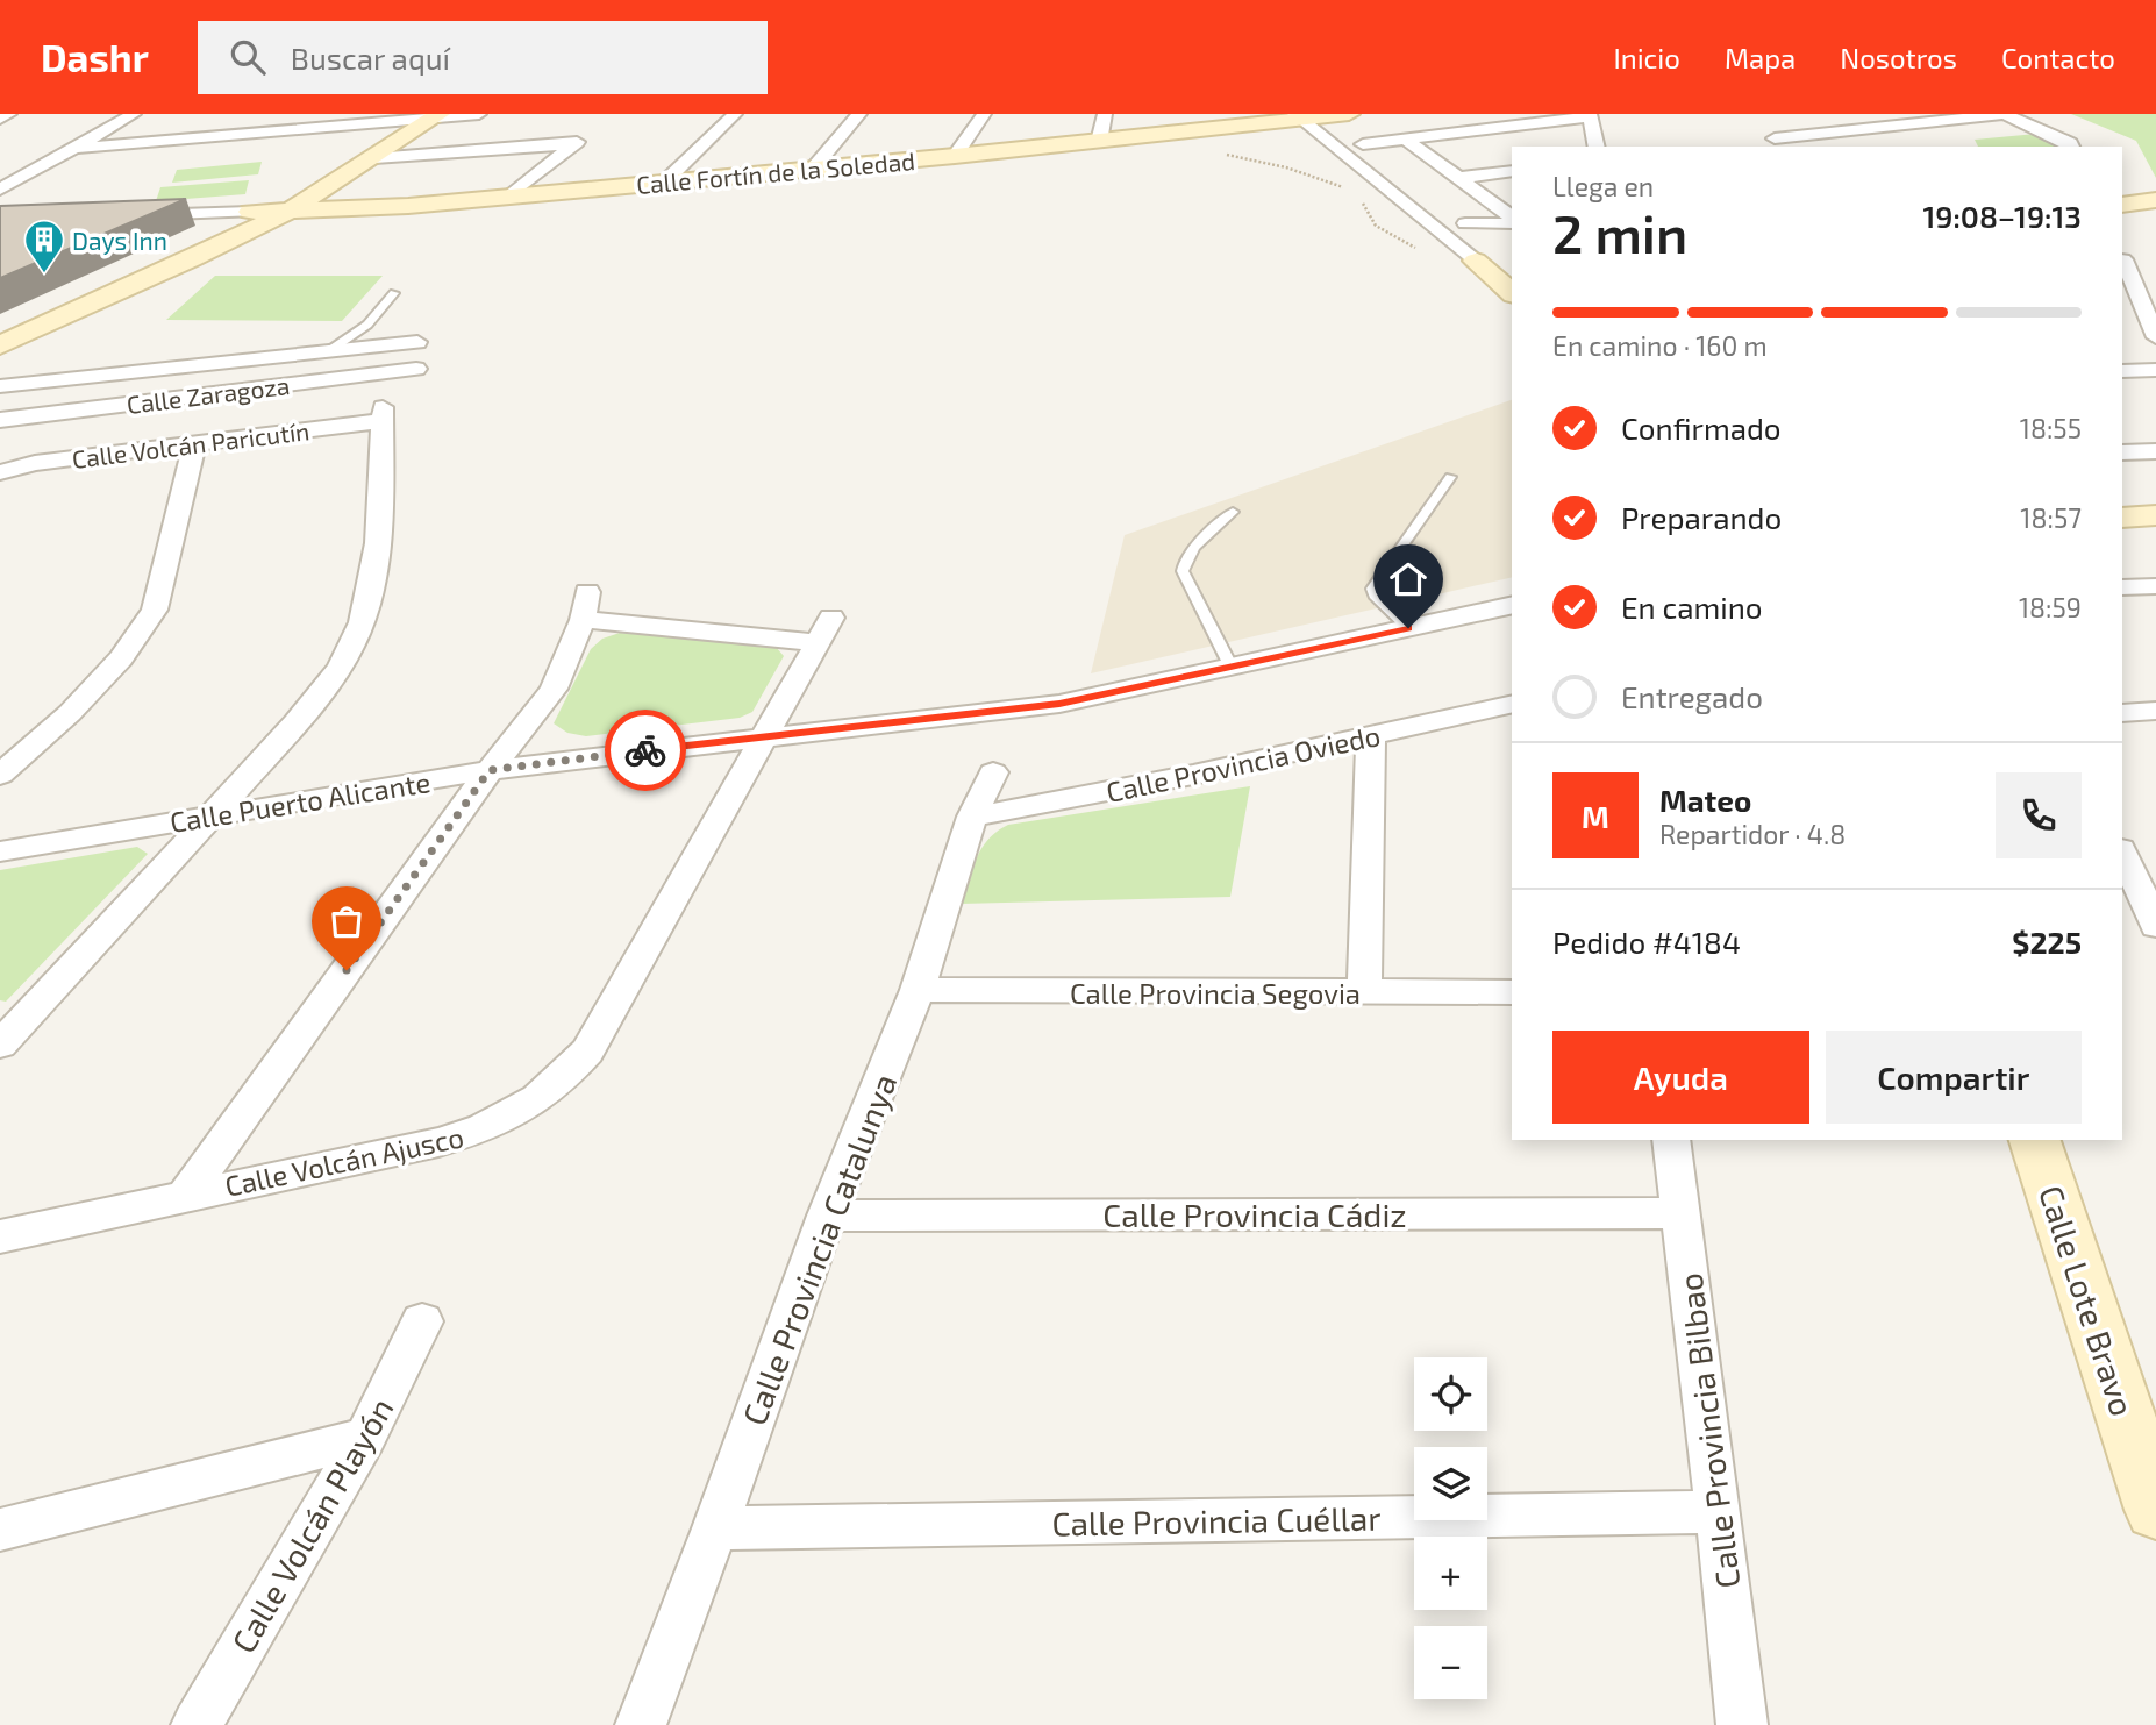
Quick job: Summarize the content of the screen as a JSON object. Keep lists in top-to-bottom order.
{
  "streets": {
    "street": [
      "Calle Fortín de la Soledad",
      "Calle Zaragoza",
      "Calle Volcán Paricutín",
      "Calle Provincia Oviedo",
      "Calle Puerto Alicante",
      "Calle Provincia Segovia",
      "Calle Volcán Ajusco",
      "Calle Provincia Cádiz",
      "Calle Provincia Catalunya",
      "Calle Lote Bravo",
      "Calle Provincia Bilbao",
      "Calle Provincia Cuéllar",
      "Calle Volcán Playón"
    ]
  },
  "crossings": [
    ["Calle Volcán Paricutín", "Calle Puerto Alicante"],
    ["Calle Provincia Oviedo", "Calle Provincia Catalunya"],
    ["Calle Puerto Alicante", "Calle Volcán Ajusco"],
    ["Calle Provincia Segovia", "Calle Provincia Catalunya"],
    ["Calle Provincia Cádiz", "Calle Provincia Catalunya"],
    ["Calle Provincia Cádiz", "Calle Provincia Bilbao"],
    ["Calle Provincia Catalunya", "Calle Provincia Cuéllar"],
    ["Calle Provincia Bilbao", "Calle Provincia Cuéllar"]
  ],
  "places": {
    "building": ["Days Inn"]
  },
  "page": {
    "header": "Dashr",
    "search": "Buscar aquí",
    "nav": [
      "Inicio",
      "Mapa",
      "Nosotros",
      "Contacto"
    ],
    "heading": ["2 min", "Llega en", "19:08–19:13"],
    "panel": [
      "Mateo",
      "Repartidor · 4.8",
      "Pedido #4184",
      "$225"
    ],
    "bar": "En camino · 160 m",
    "list": [
      ["Confirmado", "18:55"],
      ["Preparando", "18:57"],
      ["En camino", "18:59"],
      "Entregado"
    ],
    "round": "M",
    "buttons": ["Ayuda", "Compartir"],
    "map_buttons": ["+", "−"]
  }
}
